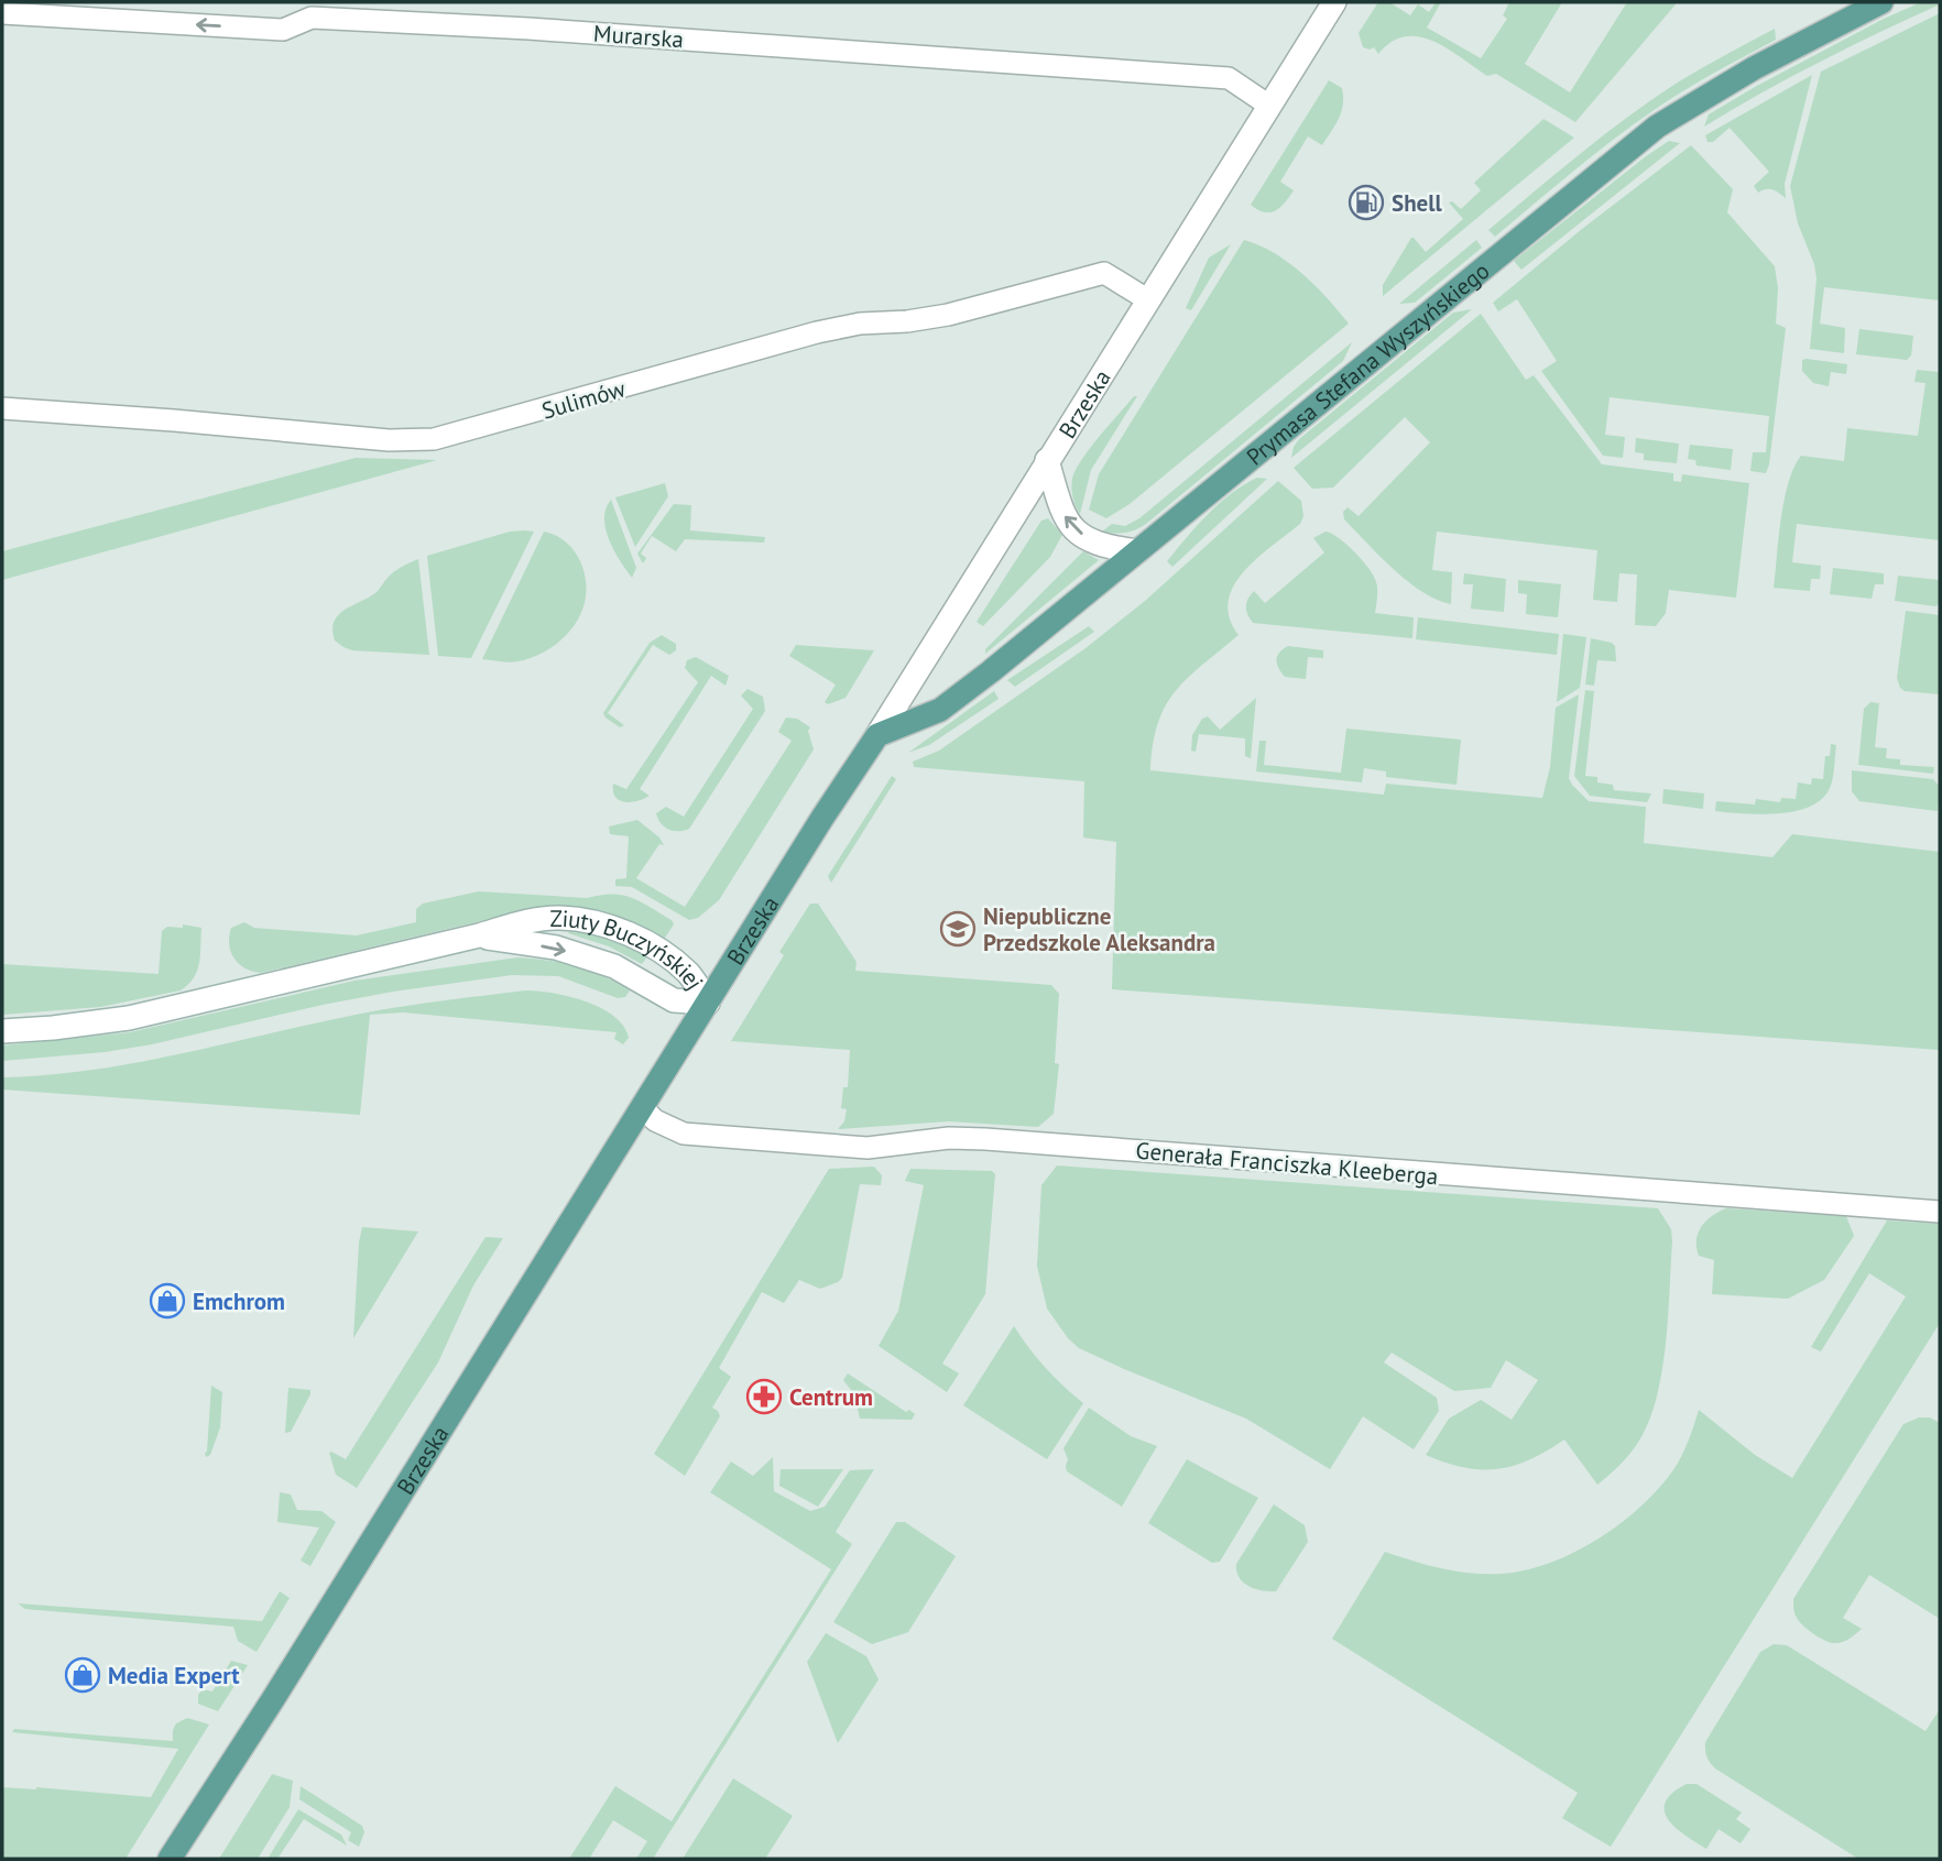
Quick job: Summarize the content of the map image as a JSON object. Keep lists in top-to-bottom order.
{
  "streets": {
    "main road": ["Prymasa Stefana Wyszyńskiego", "Brzeska"],
    "street": [
      "Murarska",
      "Sulimów",
      "Ziuty Buczyńskiej",
      "Generała Franciszka Kleeberga"
    ]
  },
  "crossings": [
    ["Murarska", "Brzeska"],
    ["Prymasa Stefana Wyszyńskiego", "Brzeska"],
    ["Sulimów", "Brzeska"],
    ["Brzeska", "Ziuty Buczyńskiej"],
    ["Brzeska", "Generała Franciszka Kleeberga"]
  ],
  "one_way": ["Murarska"],
  "places": {
    "fuel station": ["Shell"],
    "school or university": ["Niepubliczne Przedszkole Aleksandra"],
    "shop": ["Emchrom", "Media Expert"],
    "pharmacy": ["Centrum"]
  }
}
